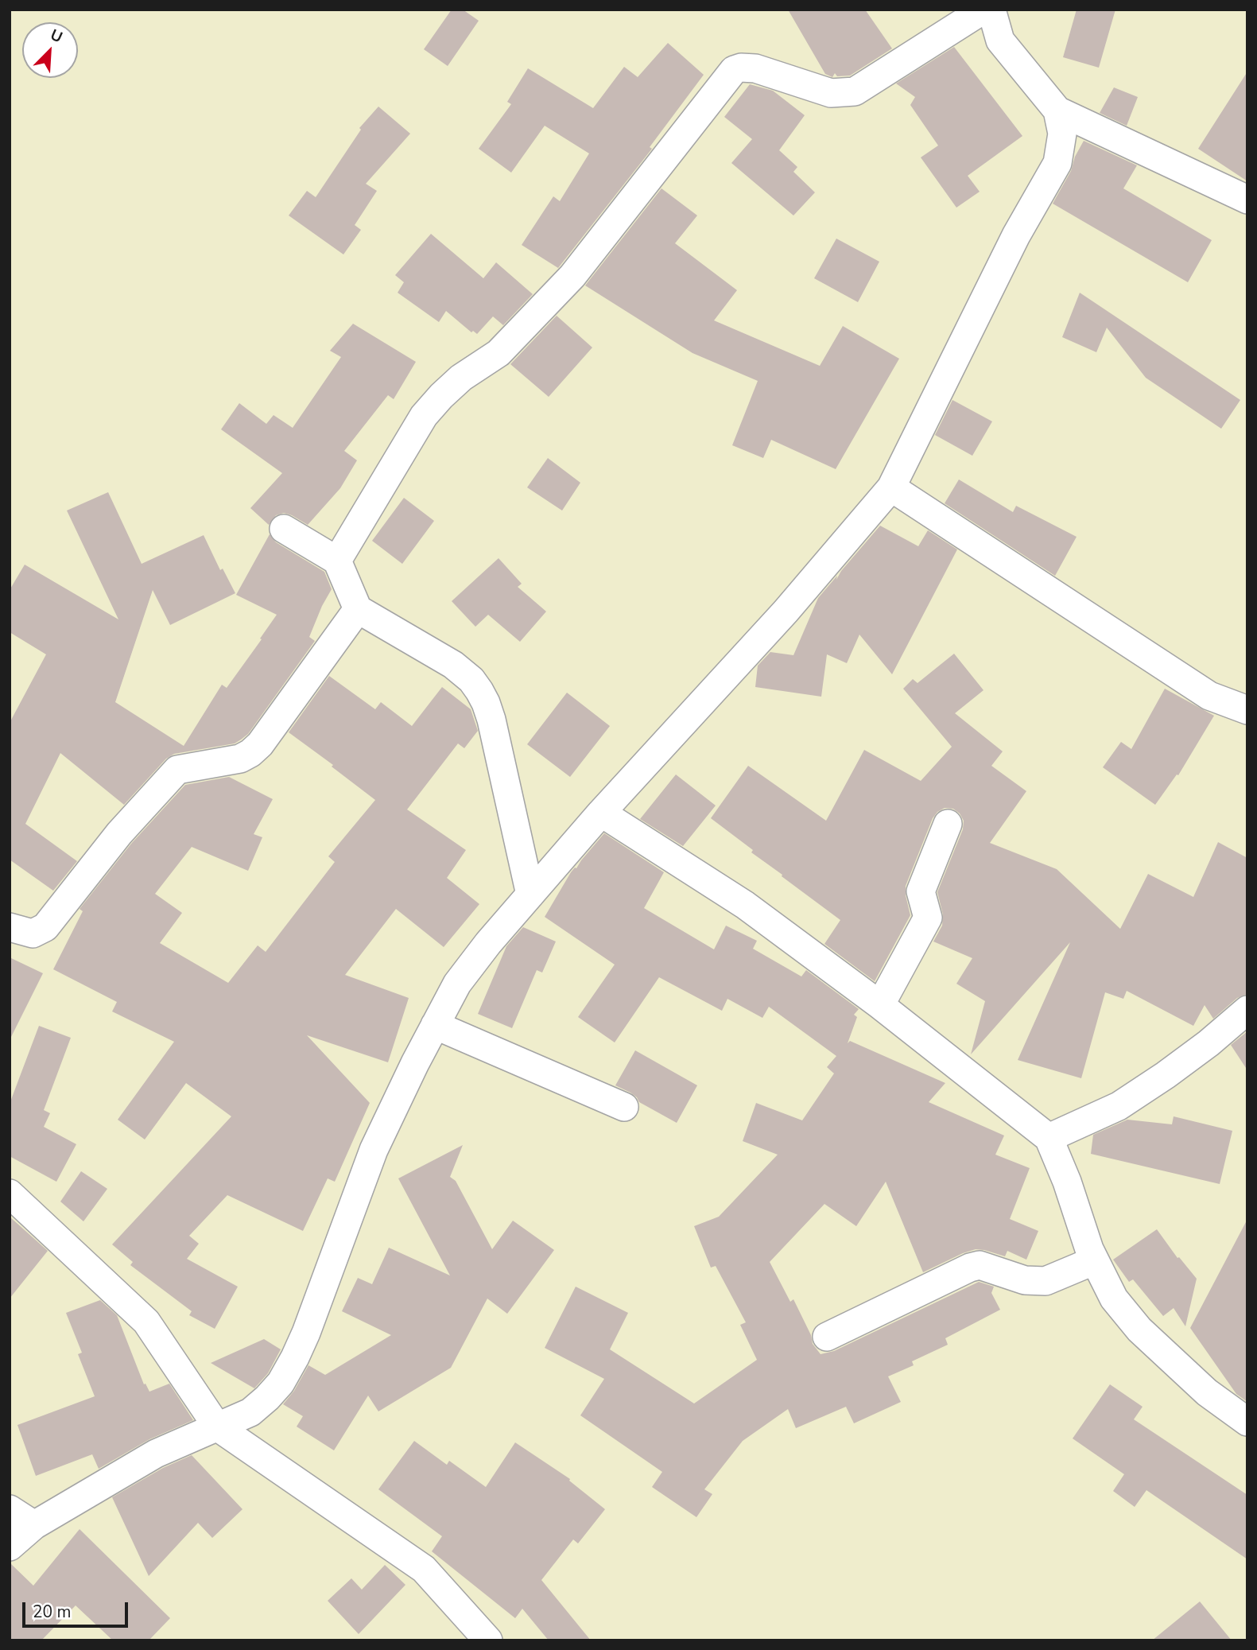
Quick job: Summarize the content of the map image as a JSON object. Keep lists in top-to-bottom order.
{
  "scale_bar": "20 m",
  "north": "top right"
}
